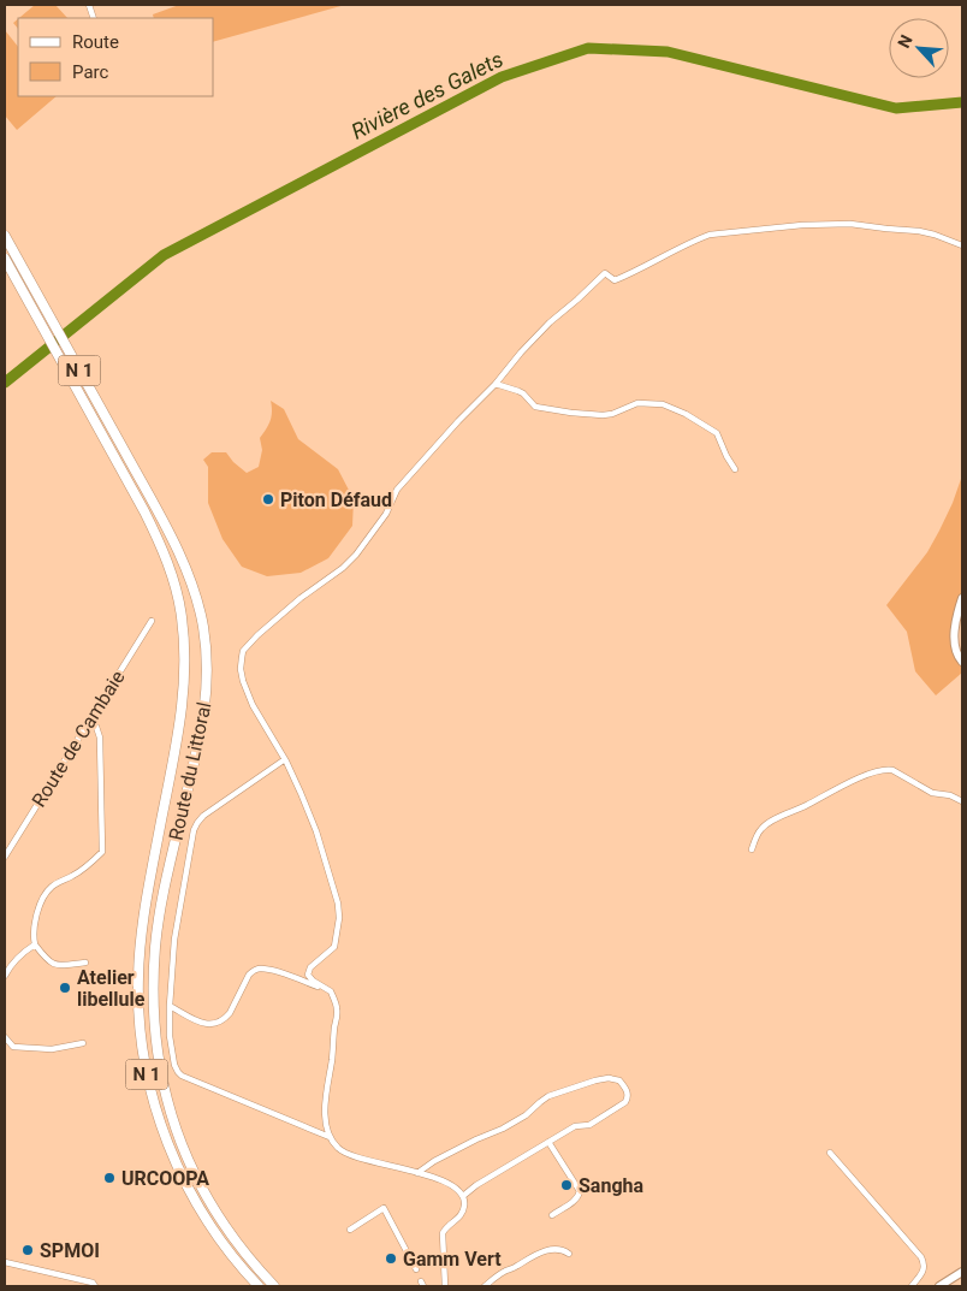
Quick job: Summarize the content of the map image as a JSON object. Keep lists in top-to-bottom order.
{
  "streets": {
    "highway": ["N 1", "Route du Littoral"],
    "street": ["Route de Cambaie"]
  },
  "water": ["Rivière des Galets"],
  "places": [
    "Piton Défaud",
    "Atelier libellule",
    "URCOOPA",
    "Sangha",
    "SPMOI",
    "Gamm Vert"
  ],
  "legend": ["Route", "Parc"],
  "north": "top left"
}
